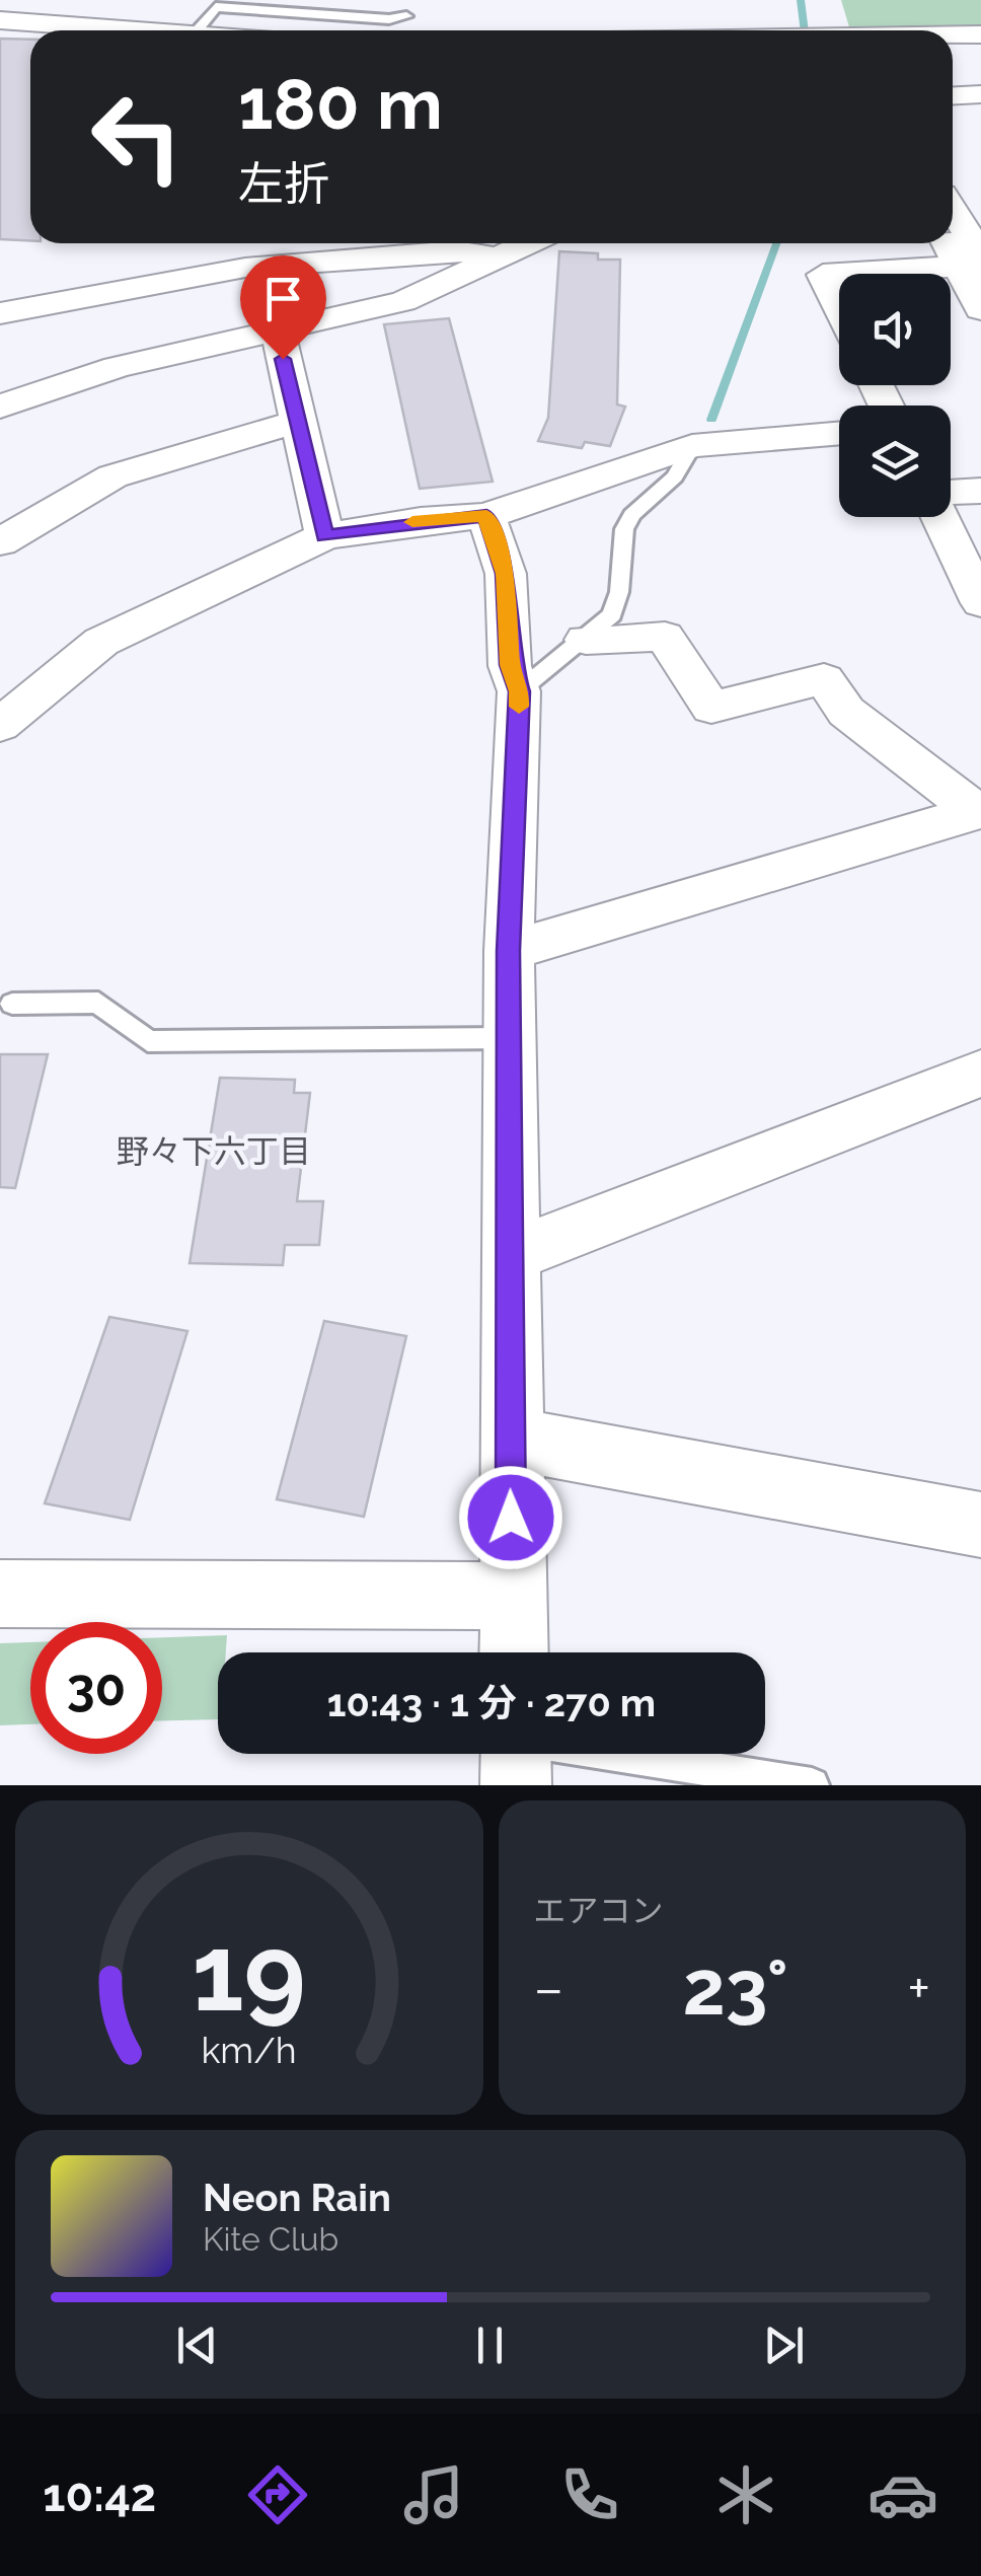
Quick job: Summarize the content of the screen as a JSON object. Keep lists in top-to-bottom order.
{
  "districts": ["野々下六丁目"],
  "page": {
    "turn": ["180 m", "左折"],
    "limit": "30",
    "trip": "10:43 · 1 分 · 270 m",
    "tile": "エアコン",
    "heat": ["−", "23°", "+"],
    "song": ["Neon Rain", "Kite Club"],
    "tabs": "10:42",
    "gauge": ["19", "km/h"]
  }
}
